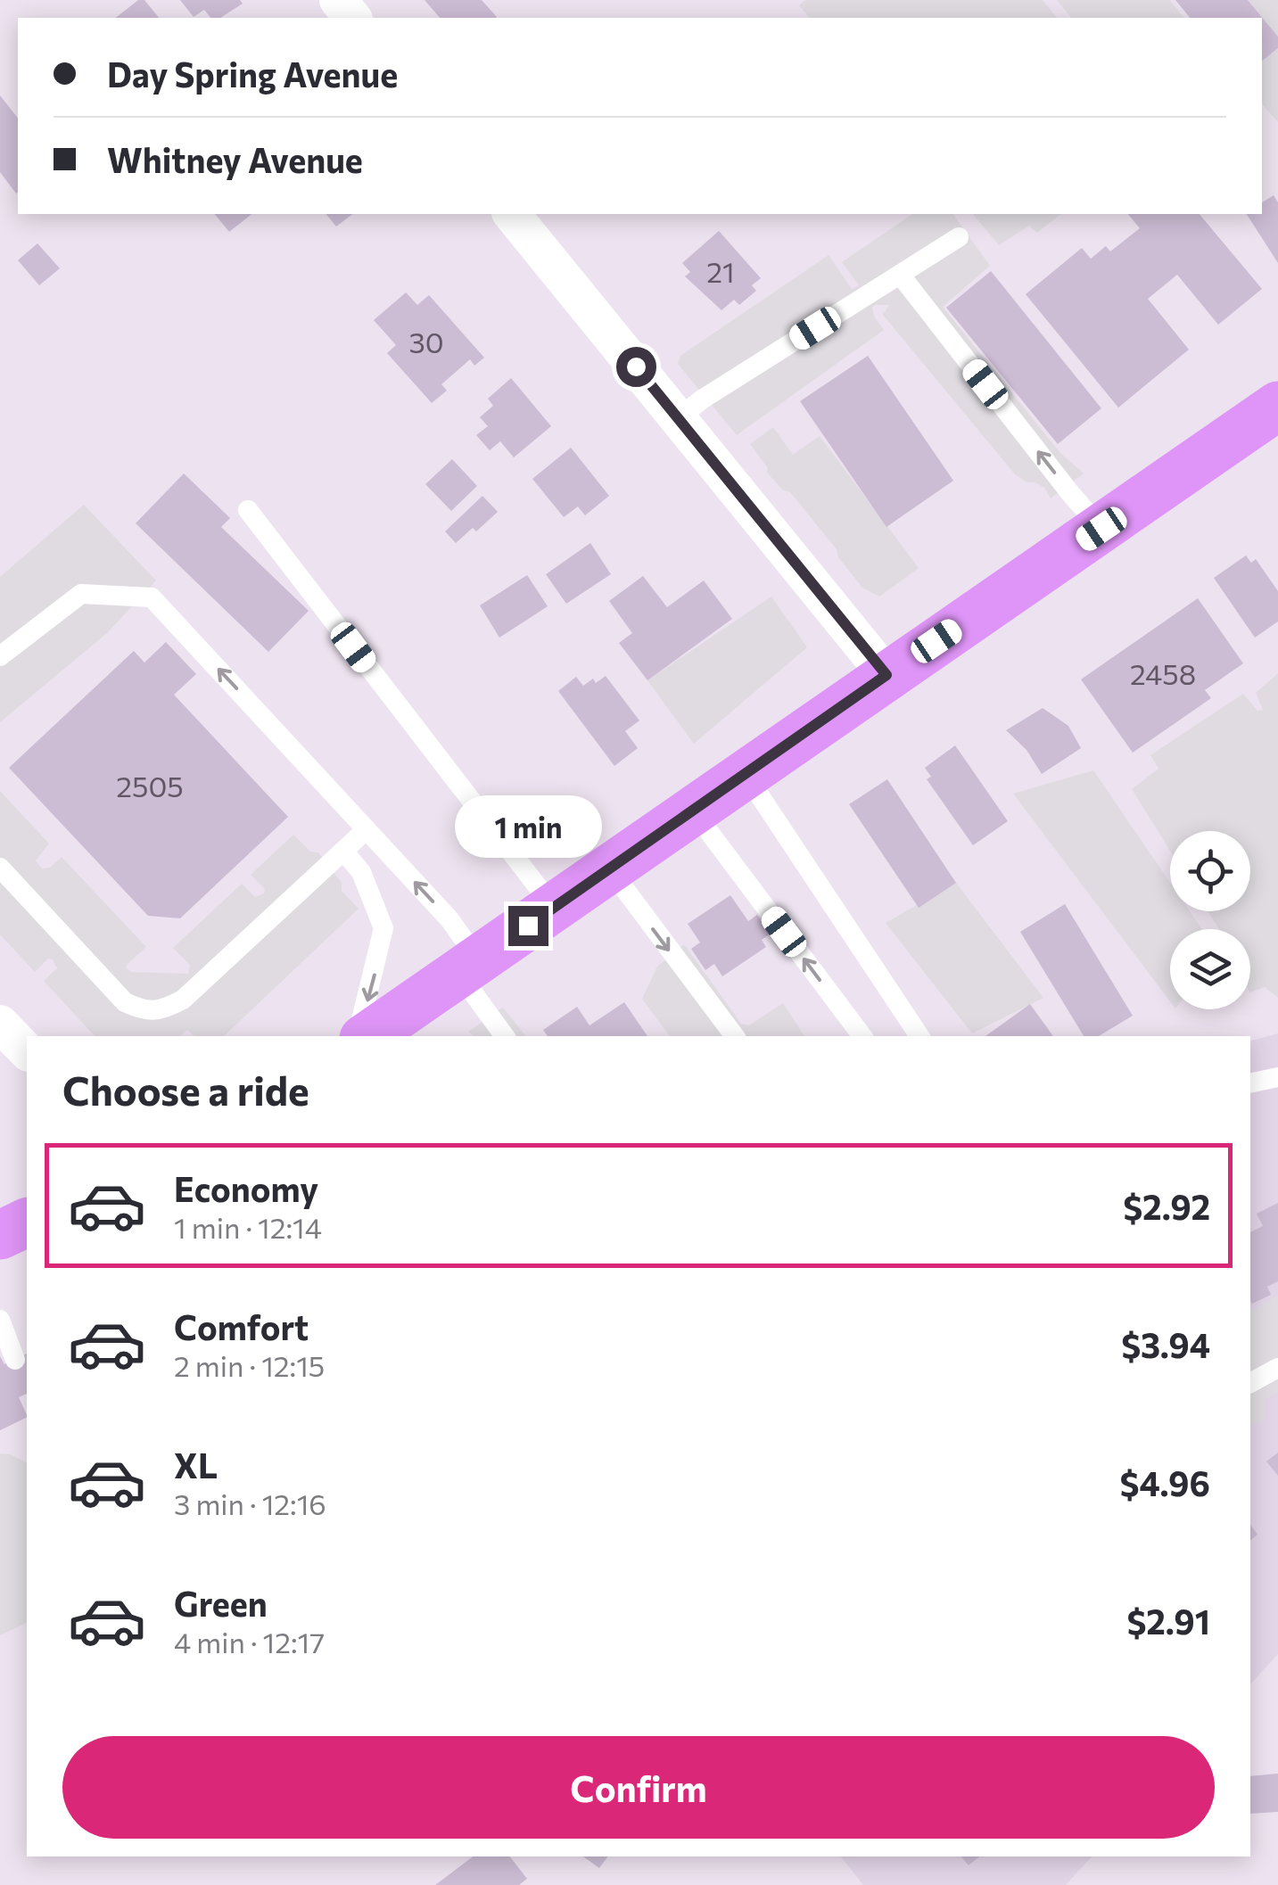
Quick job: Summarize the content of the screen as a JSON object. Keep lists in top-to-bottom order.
{
  "house_numbers": [
    "21",
    "30",
    "2458",
    "2505"
  ],
  "page": {
    "banner": ["Day Spring Avenue", "Whitney Avenue"],
    "bubble": "1 min",
    "heading": "Choose a ride",
    "list": [
      {
        "name": "Economy",
        "note": "1 min · 12:14",
        "value": "$2.92"
      },
      {
        "name": "Comfort",
        "note": "2 min · 12:15",
        "value": "$3.94"
      },
      {
        "name": "XL",
        "note": "3 min · 12:16",
        "value": "$4.96"
      },
      {
        "name": "Green",
        "note": "4 min · 12:17",
        "value": "$2.91"
      }
    ],
    "buttons": "Confirm"
  }
}
